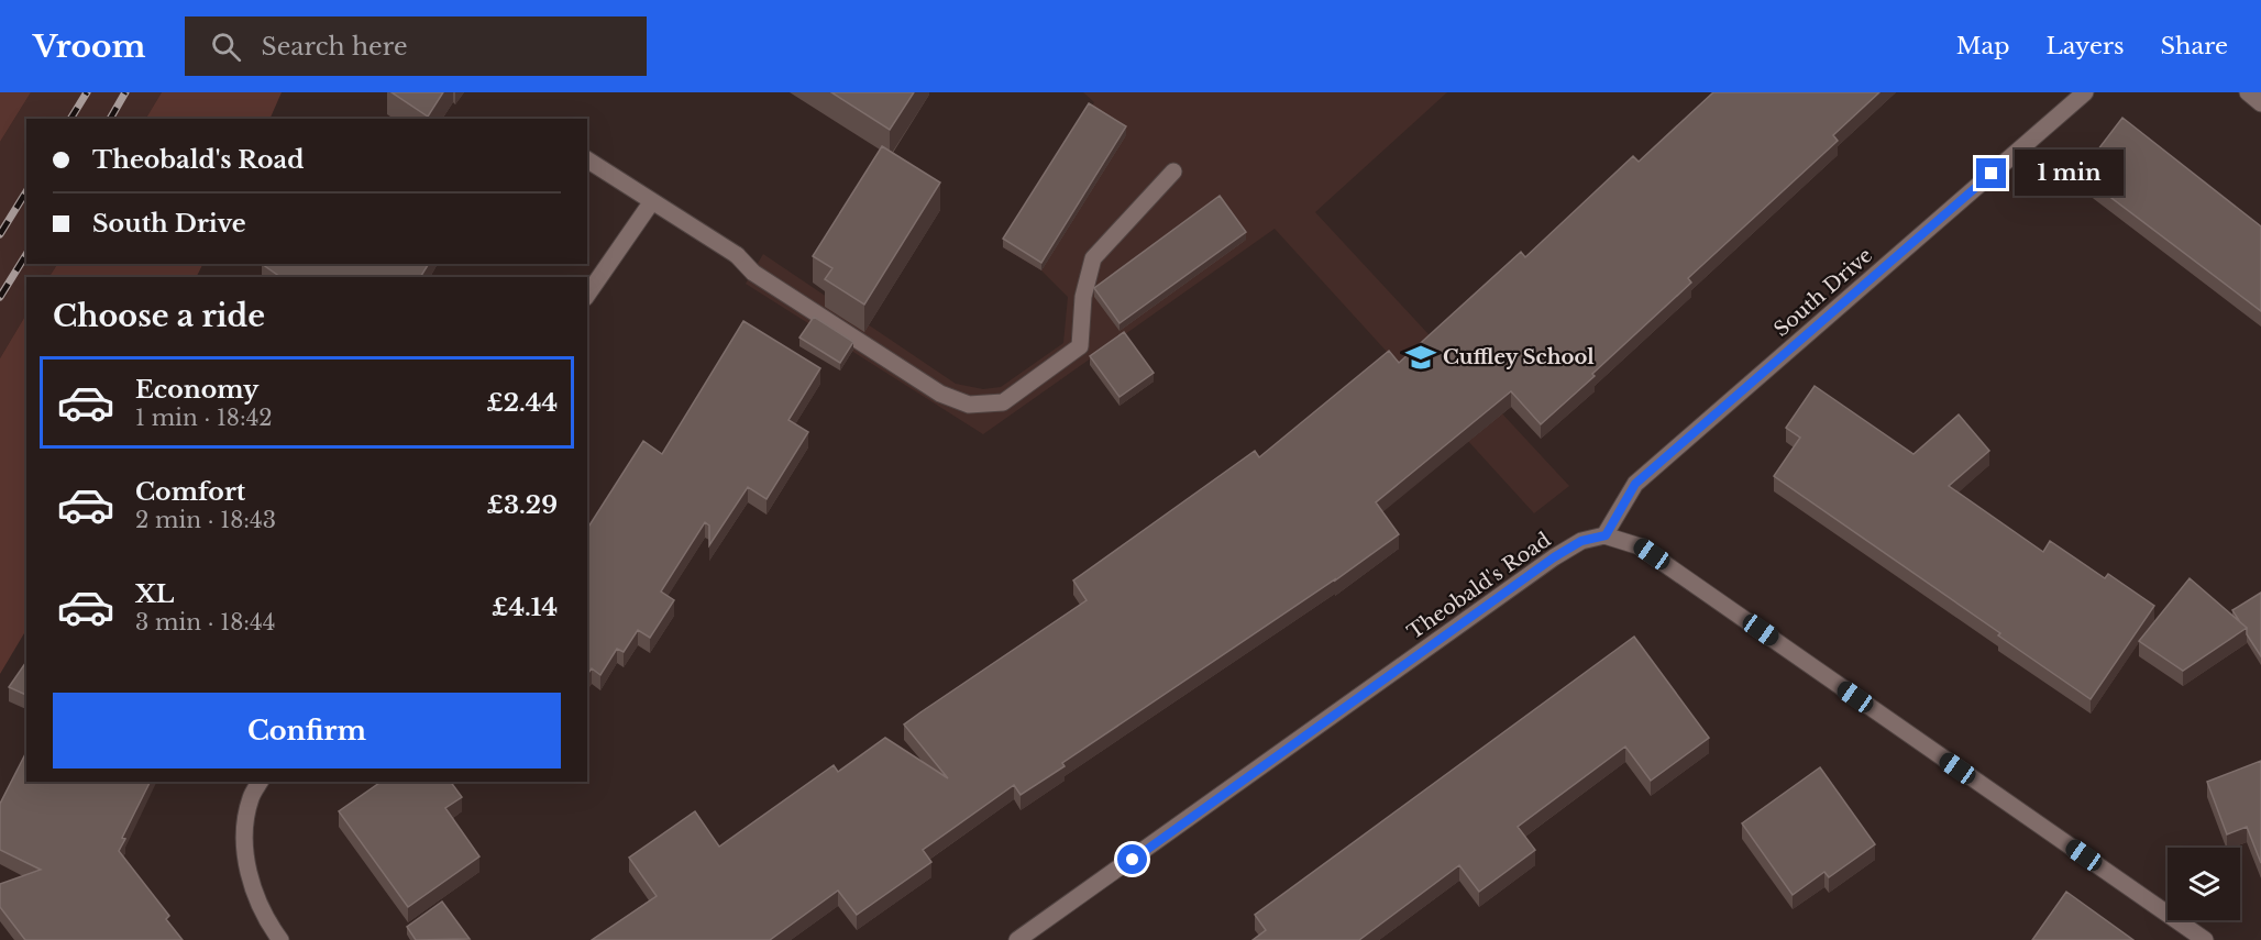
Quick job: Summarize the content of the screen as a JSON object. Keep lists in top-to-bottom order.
{
  "streets": {
    "street": ["South Drive", "Theobald's Road"]
  },
  "crossings": [
    ["South Drive", "Theobald's Road"]
  ],
  "places": {
    "school or university": ["Cuffley School"]
  },
  "page": {
    "header": "Vroom",
    "search": "Search here",
    "nav": ["Map", "Layers", "Share"],
    "banner": ["Theobald's Road", "South Drive"],
    "bubble": "1 min",
    "heading": "Choose a ride",
    "list": [
      {
        "name": "Economy",
        "note": "1 min · 18:42",
        "value": "£2.44"
      },
      {
        "name": "Comfort",
        "note": "2 min · 18:43",
        "value": "£3.29"
      },
      {
        "name": "XL",
        "note": "3 min · 18:44",
        "value": "£4.14"
      }
    ],
    "buttons": "Confirm"
  }
}
